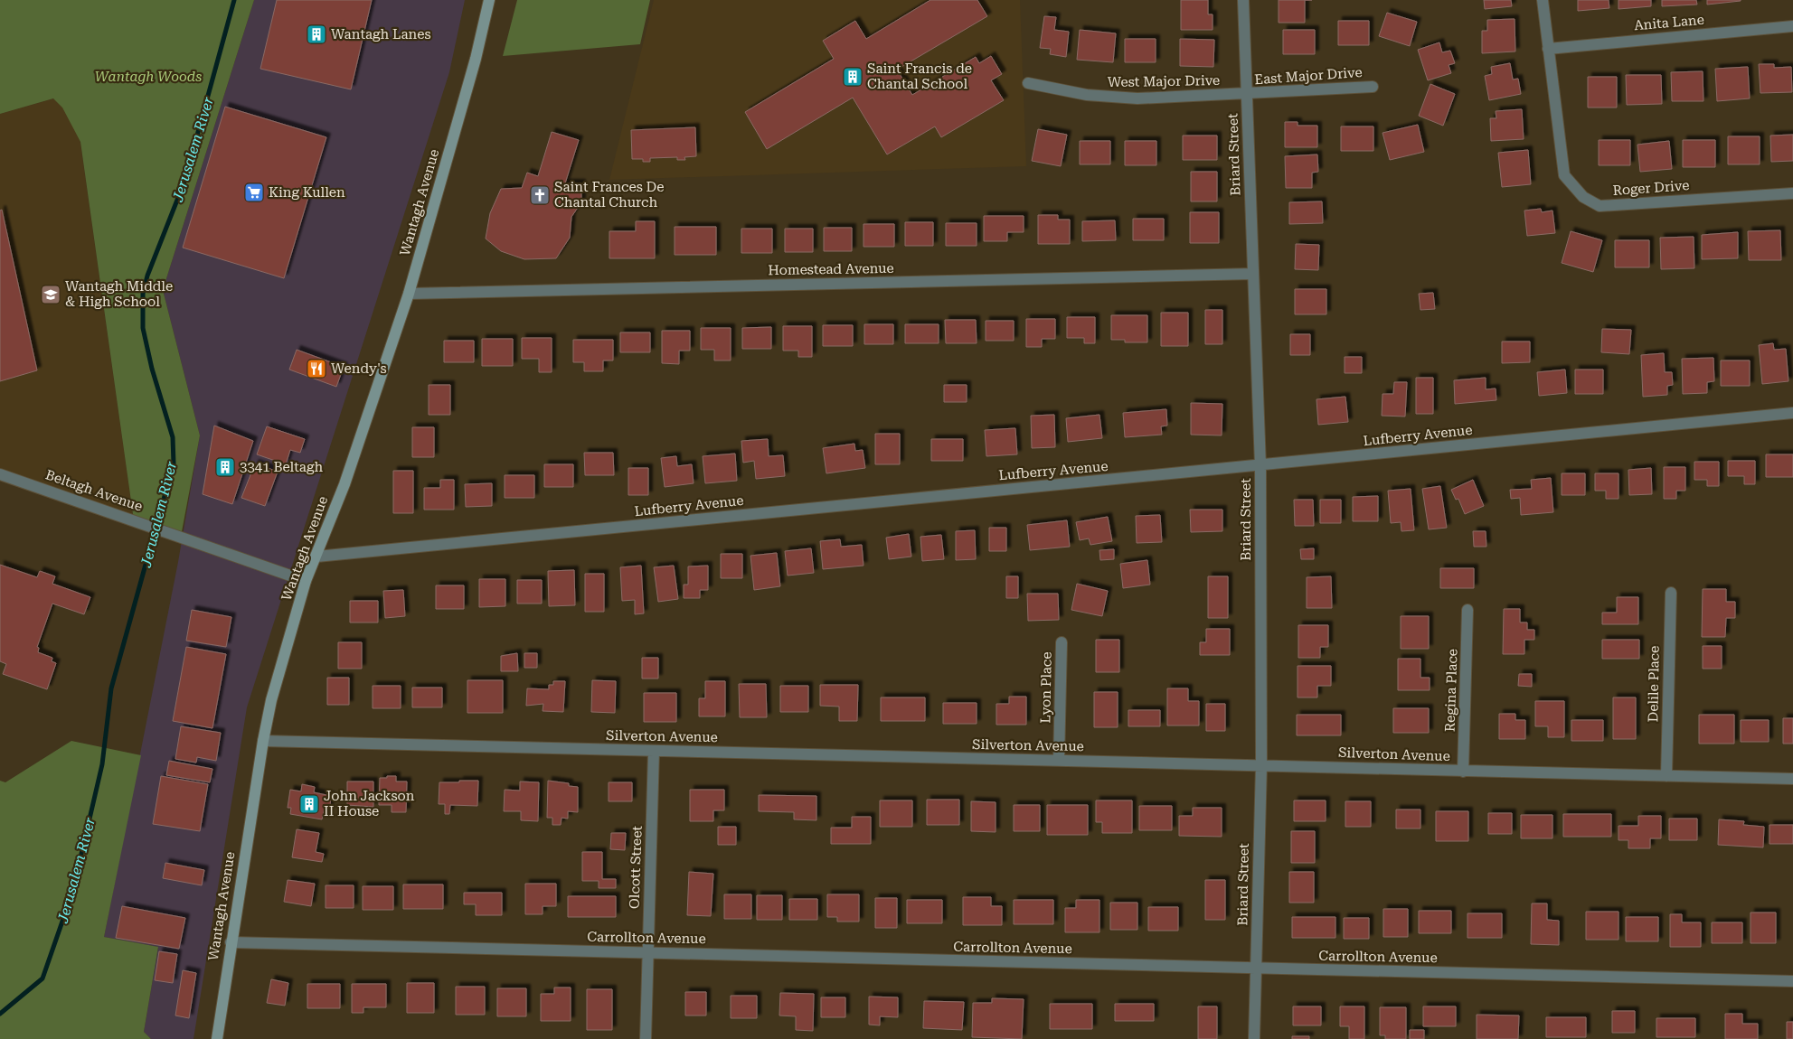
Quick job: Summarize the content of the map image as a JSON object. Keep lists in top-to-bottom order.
{
  "streets": {
    "main road": ["Wantagh Avenue"],
    "street": [
      "Anita Lane",
      "East Major Drive",
      "West Major Drive",
      "Briard Street",
      "Roger Drive",
      "Homestead Avenue",
      "Lufberry Avenue",
      "Beltagh Avenue",
      "Delile Place",
      "Lyon Place",
      "Regina Place",
      "Silverton Avenue",
      "Olcott Street",
      "Carrollton Avenue"
    ]
  },
  "crossings": [
    ["Anita Lane", "Roger Drive"],
    ["East Major Drive", "West Major Drive"],
    ["East Major Drive", "Briard Street"],
    ["West Major Drive", "Briard Street"],
    ["Briard Street", "Homestead Avenue"],
    ["Briard Street", "Lufberry Avenue"],
    ["Briard Street", "Silverton Avenue"],
    ["Briard Street", "Carrollton Avenue"],
    ["Wantagh Avenue", "Homestead Avenue"],
    ["Wantagh Avenue", "Lufberry Avenue"],
    ["Wantagh Avenue", "Beltagh Avenue"],
    ["Wantagh Avenue", "Silverton Avenue"],
    ["Wantagh Avenue", "Carrollton Avenue"],
    ["Delile Place", "Silverton Avenue"],
    ["Lyon Place", "Silverton Avenue"],
    ["Regina Place", "Silverton Avenue"],
    ["Silverton Avenue", "Olcott Street"],
    ["Olcott Street", "Carrollton Avenue"]
  ],
  "water": ["Jerusalem River"],
  "parks": ["Wantagh Woods"],
  "places": {
    "building": [
      "Wantagh Lanes",
      "Saint Francis de Chantal School",
      "3341 Beltagh",
      "John Jackson II House"
    ],
    "supermarket": ["King Kullen"],
    "church": ["Saint Frances De Chantal Church"],
    "school or university": ["Wantagh Middle & High School"],
    "restaurant": ["Wendy's"]
  }
}
